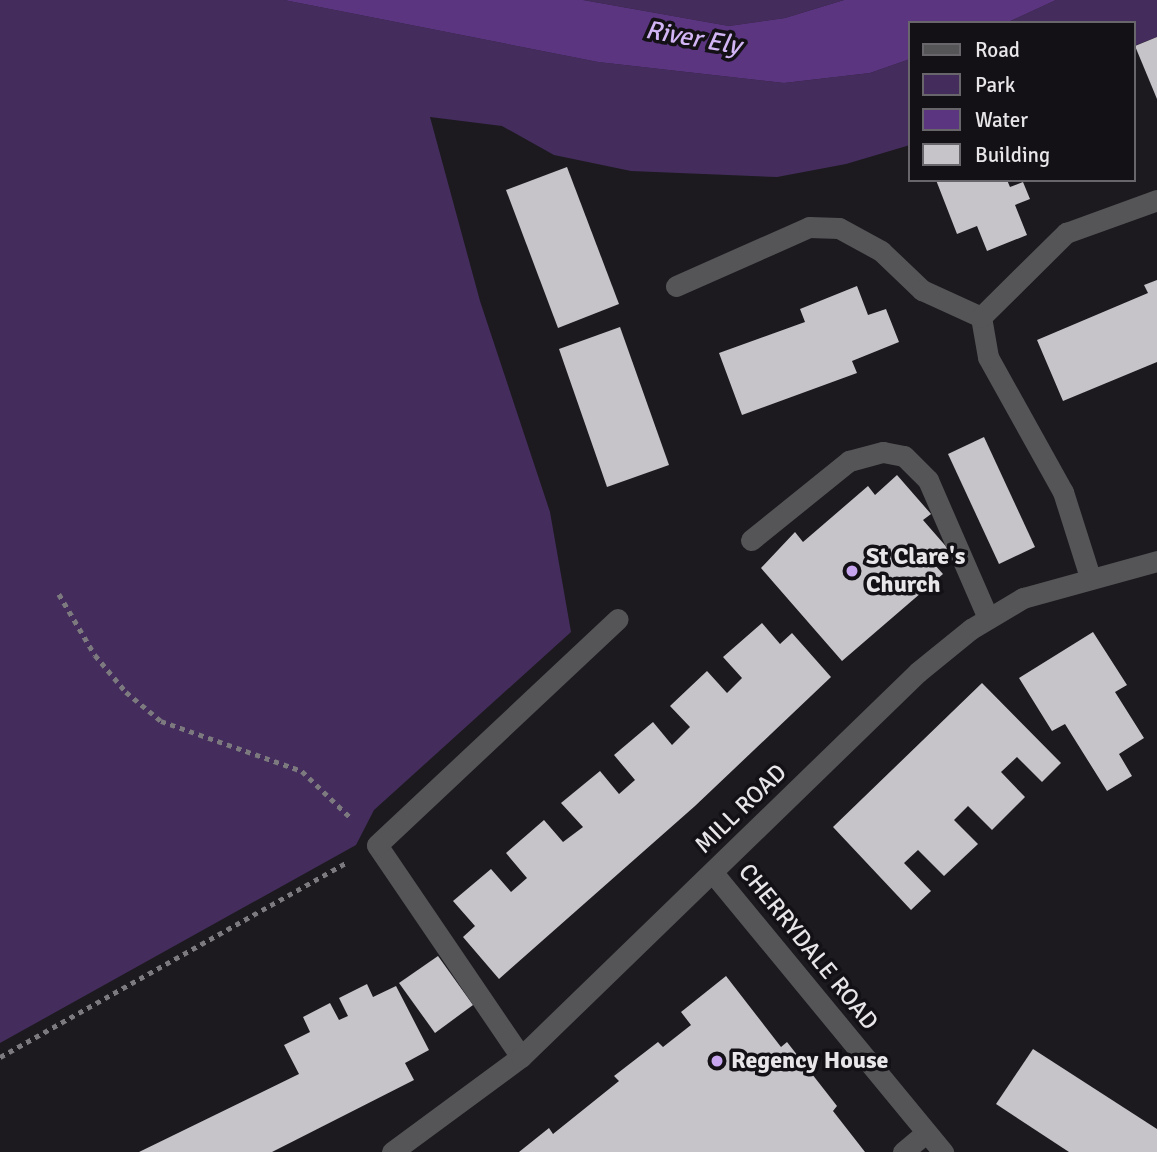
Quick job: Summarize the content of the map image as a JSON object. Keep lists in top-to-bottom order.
{
  "streets": {
    "street": ["MILL ROAD", "CHERRYDALE ROAD"]
  },
  "crossings": [
    ["MILL ROAD", "CHERRYDALE ROAD"]
  ],
  "water": ["River Ely"],
  "places": ["St Clare's Church", "Regency House"],
  "legend": [
    "Road",
    "Park",
    "Water",
    "Building"
  ]
}
